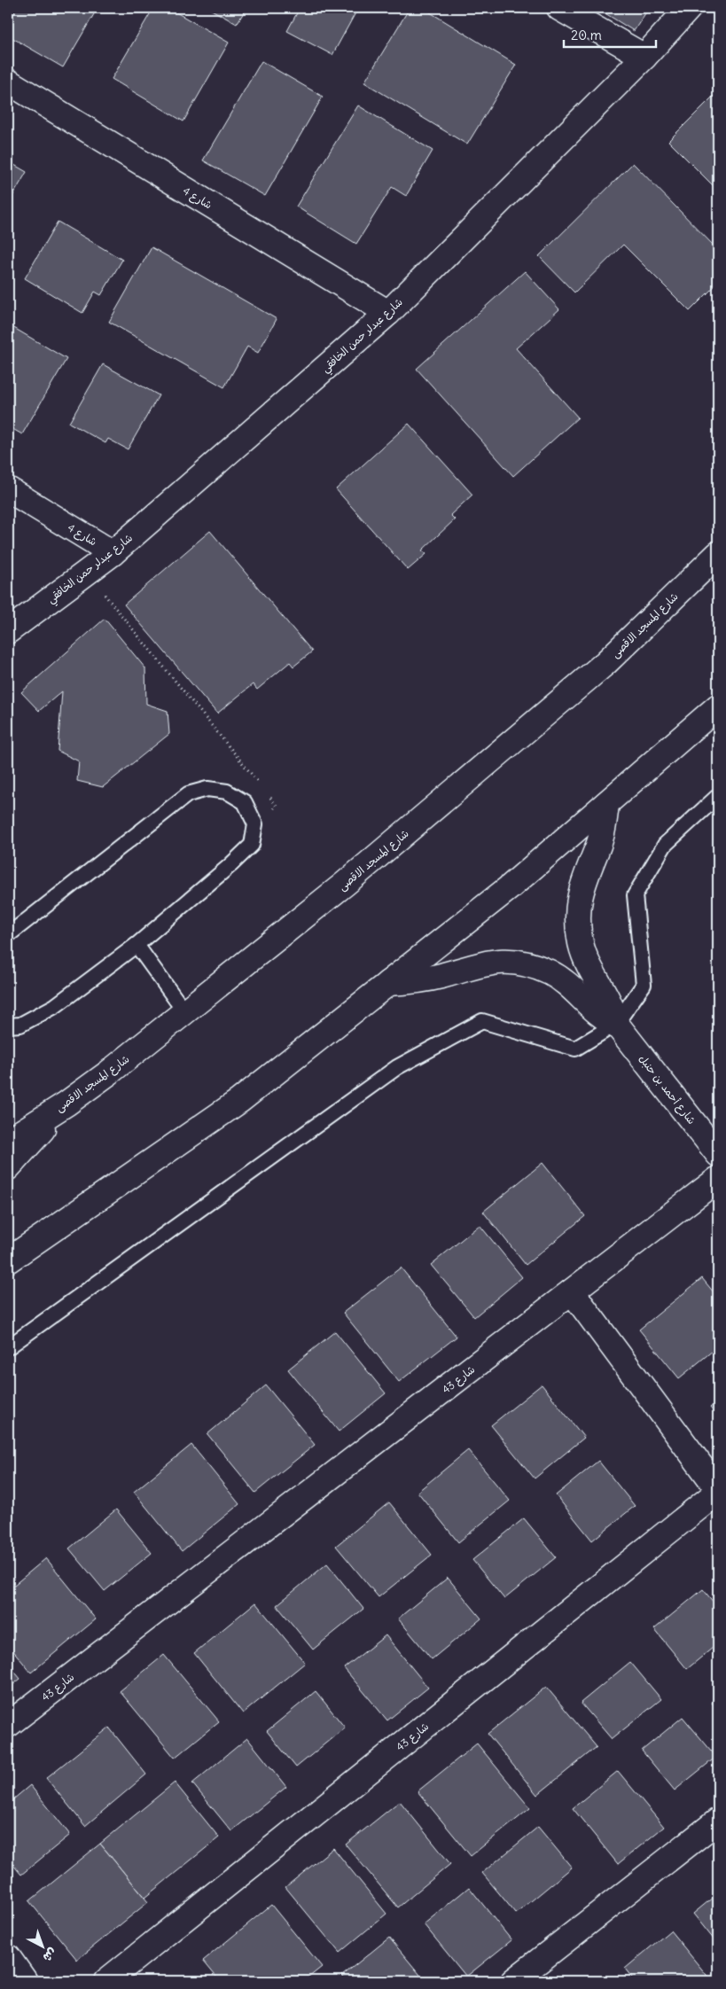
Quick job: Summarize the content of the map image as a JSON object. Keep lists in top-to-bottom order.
{
  "streets": {
    "street": [
      "شارع 4",
      "شارع عبدلر حمن الخافقي",
      "شارع المسجد الاقصى",
      "شارع أحمد بن حنبل",
      "شارع 43"
    ]
  },
  "crossings": [
    ["شارع 4", "شارع عبدلر حمن الخافقي"]
  ],
  "scale_bar": "20 m",
  "north": "bottom right"
}
